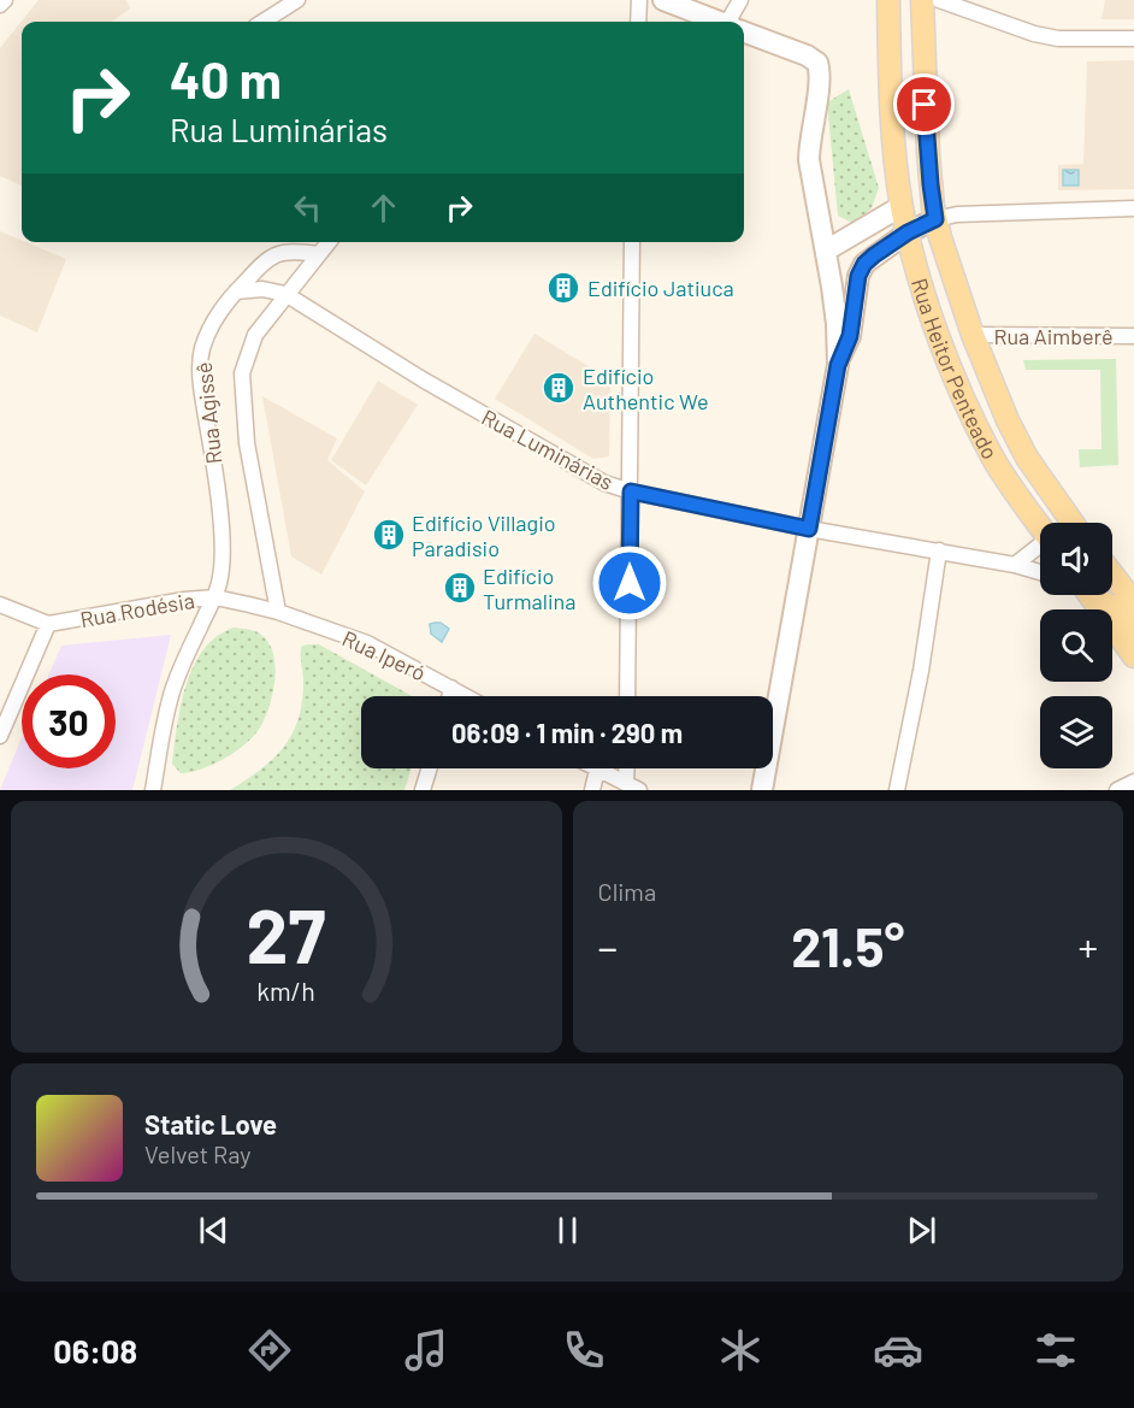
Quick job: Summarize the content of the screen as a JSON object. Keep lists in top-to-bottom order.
{
  "streets": {
    "main road": ["Rua Heitor Penteado"],
    "street": [
      "Rua Aimberê",
      "Rua Agissê",
      "Rua Luminárias",
      "Rua Rodésia",
      "Rua Iperó"
    ]
  },
  "crossings": [
    ["Rua Aimberê", "Rua Heitor Penteado"],
    ["Rua Agissê", "Rua Luminárias"],
    ["Rua Agissê", "Rua Rodésia"],
    ["Rua Agissê", "Rua Iperó"],
    ["Rua Rodésia", "Rua Iperó"]
  ],
  "places": {
    "building": [
      "Edifício Jatiuca",
      "Edifício Authentic We",
      "Edifício Villagio Paradisio",
      "Edifício Turmalina"
    ]
  },
  "page": {
    "turn": ["40 m", "Rua Luminárias"],
    "limit": "30",
    "trip": "06:09 · 1 min · 290 m",
    "tile": "Clima",
    "heat": ["−", "21.5°", "+"],
    "song": ["Static Love", "Velvet Ray"],
    "tabs": "06:08",
    "gauge": ["27", "km/h"]
  }
}
